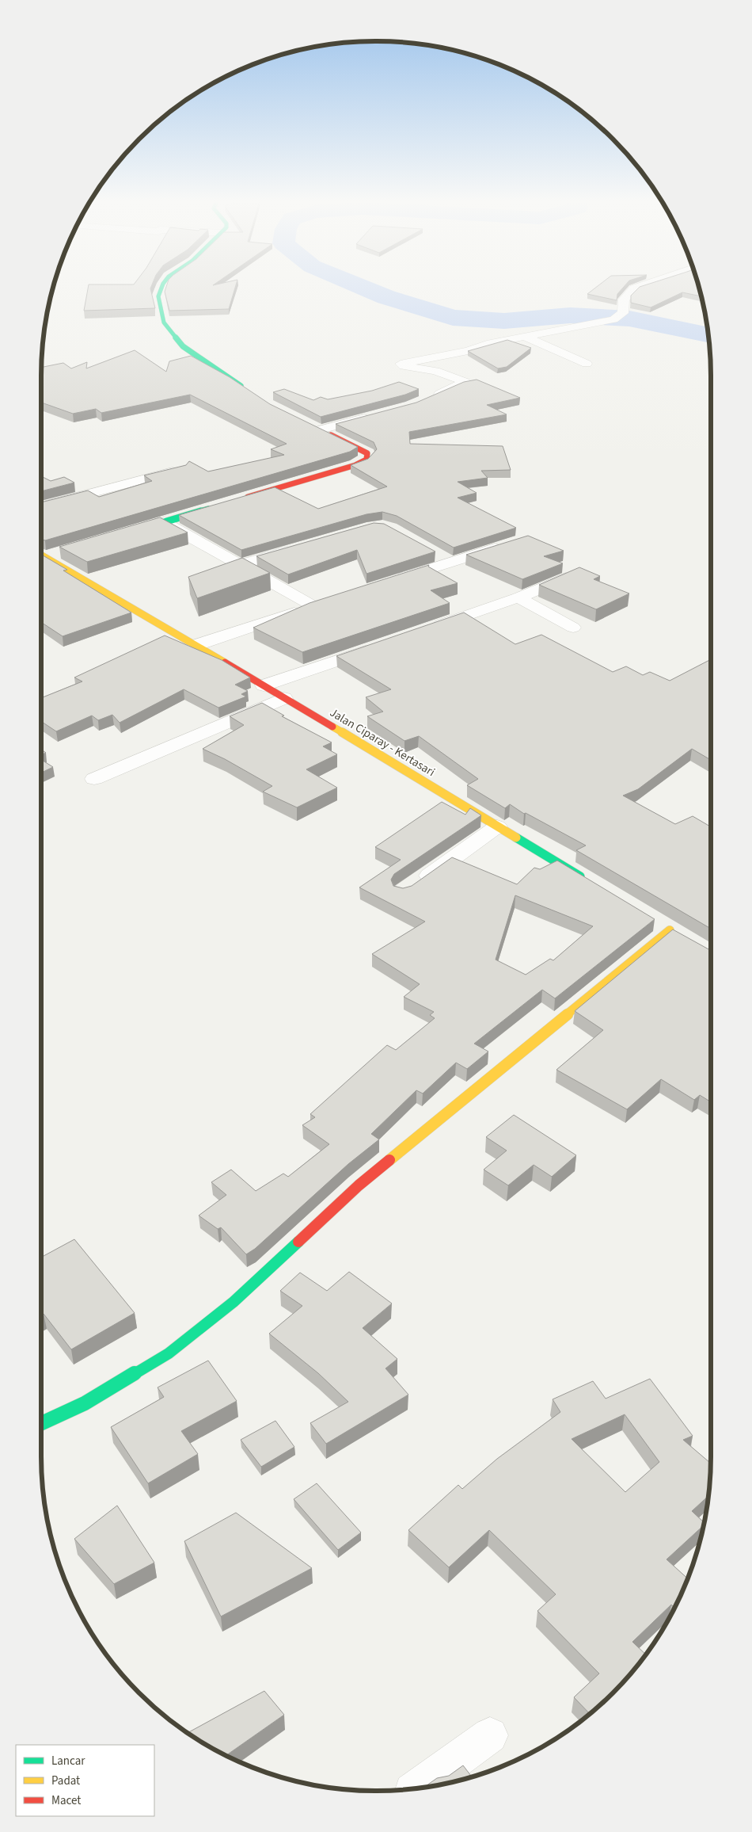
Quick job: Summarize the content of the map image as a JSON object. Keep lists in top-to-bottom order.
{
  "streets": {
    "street": ["Jalan Ciparay - Kertasari"]
  },
  "legend": ["Lancar", "Padat", "Macet"]
}
